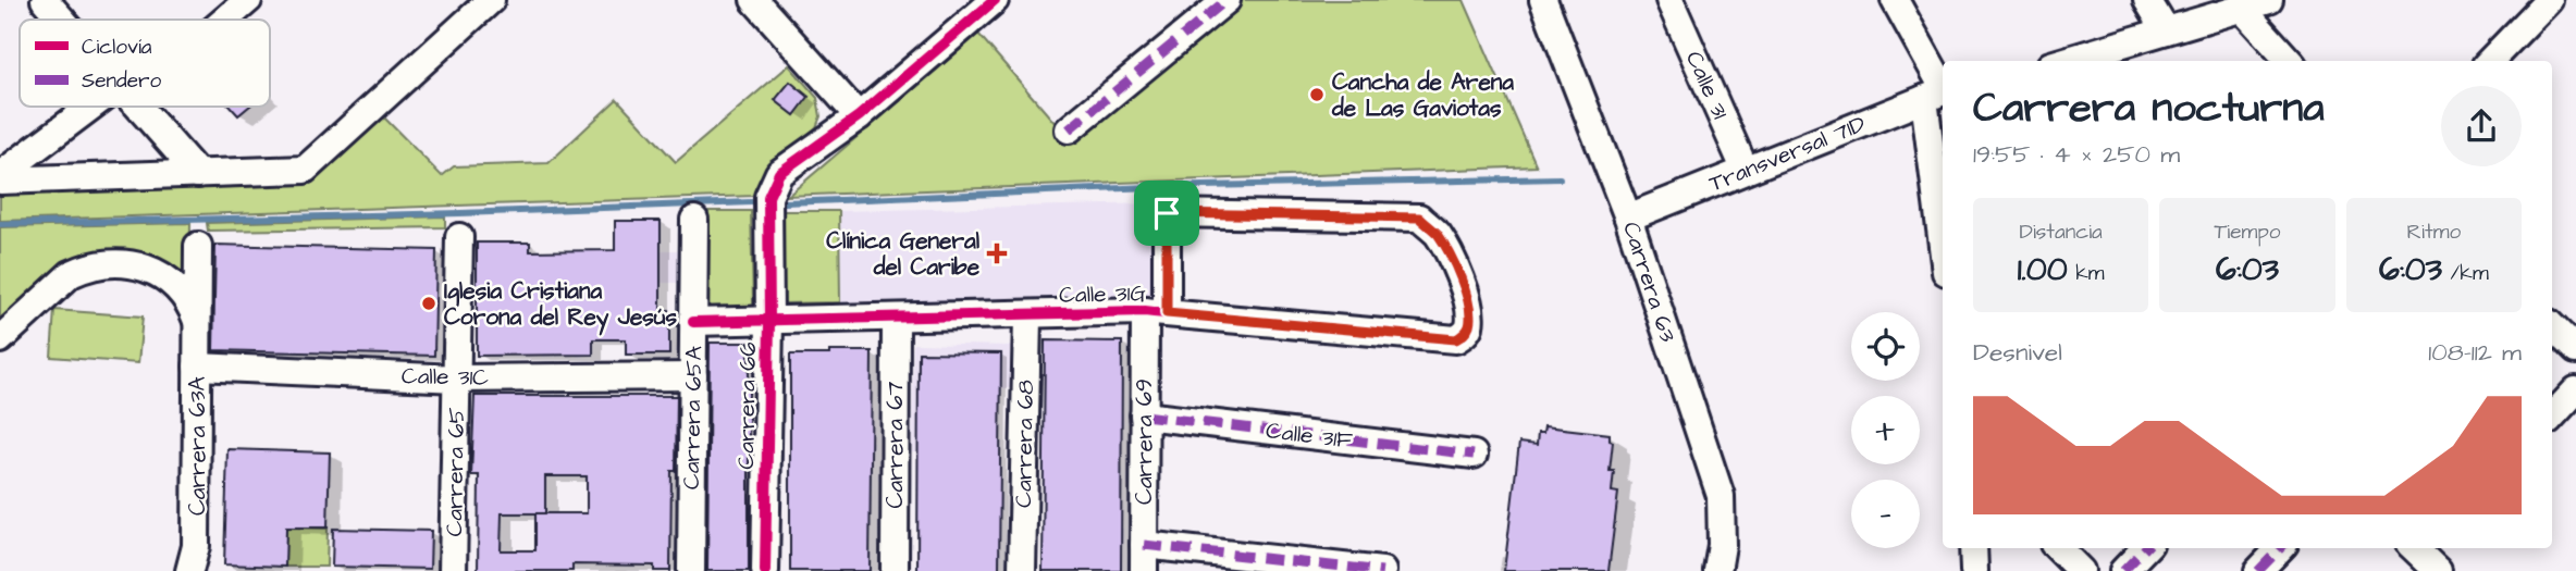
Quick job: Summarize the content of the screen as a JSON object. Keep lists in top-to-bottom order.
{
  "streets": {
    "street": [
      "Calle 31",
      "Transversal 71D",
      "Carrera 63",
      "Calle 31G",
      "Calle 31C",
      "Carrera 66",
      "Carrera 65A",
      "Calle 31F",
      "Carrera 69",
      "Carrera 68",
      "Carrera 67",
      "Carrera 63A",
      "Carrera 65"
    ]
  },
  "crossings": [
    ["Calle 31", "Transversal 71D"],
    ["Transversal 71D", "Carrera 63"],
    ["Calle 31G", "Carrera 66"],
    ["Calle 31G", "Carrera 65A"],
    ["Calle 31G", "Carrera 69"],
    ["Calle 31G", "Carrera 68"],
    ["Calle 31G", "Carrera 67"],
    ["Calle 31C", "Carrera 65A"],
    ["Calle 31C", "Carrera 63A"],
    ["Calle 31C", "Carrera 65"],
    ["Calle 31F", "Carrera 69"]
  ],
  "places": {
    "other": ["Cancha de Arena de Las Gaviotas", "Iglesia Cristiana Corona del Rey Jesús"],
    "health": ["Clínica General del Caribe"]
  },
  "legend": ["Ciclovía", "Sendero"],
  "page": {
    "heading": ["Carrera nocturna", "19:55 · 4 × 250 m"],
    "stats": [
      ["Distancia", "1.00 km"],
      ["Tiempo", "6:03"],
      ["Ritmo", "6:03 /km"]
    ],
    "map_buttons": ["+", "−"],
    "chart": ["Desnivel", "108–112 m"]
  }
}
